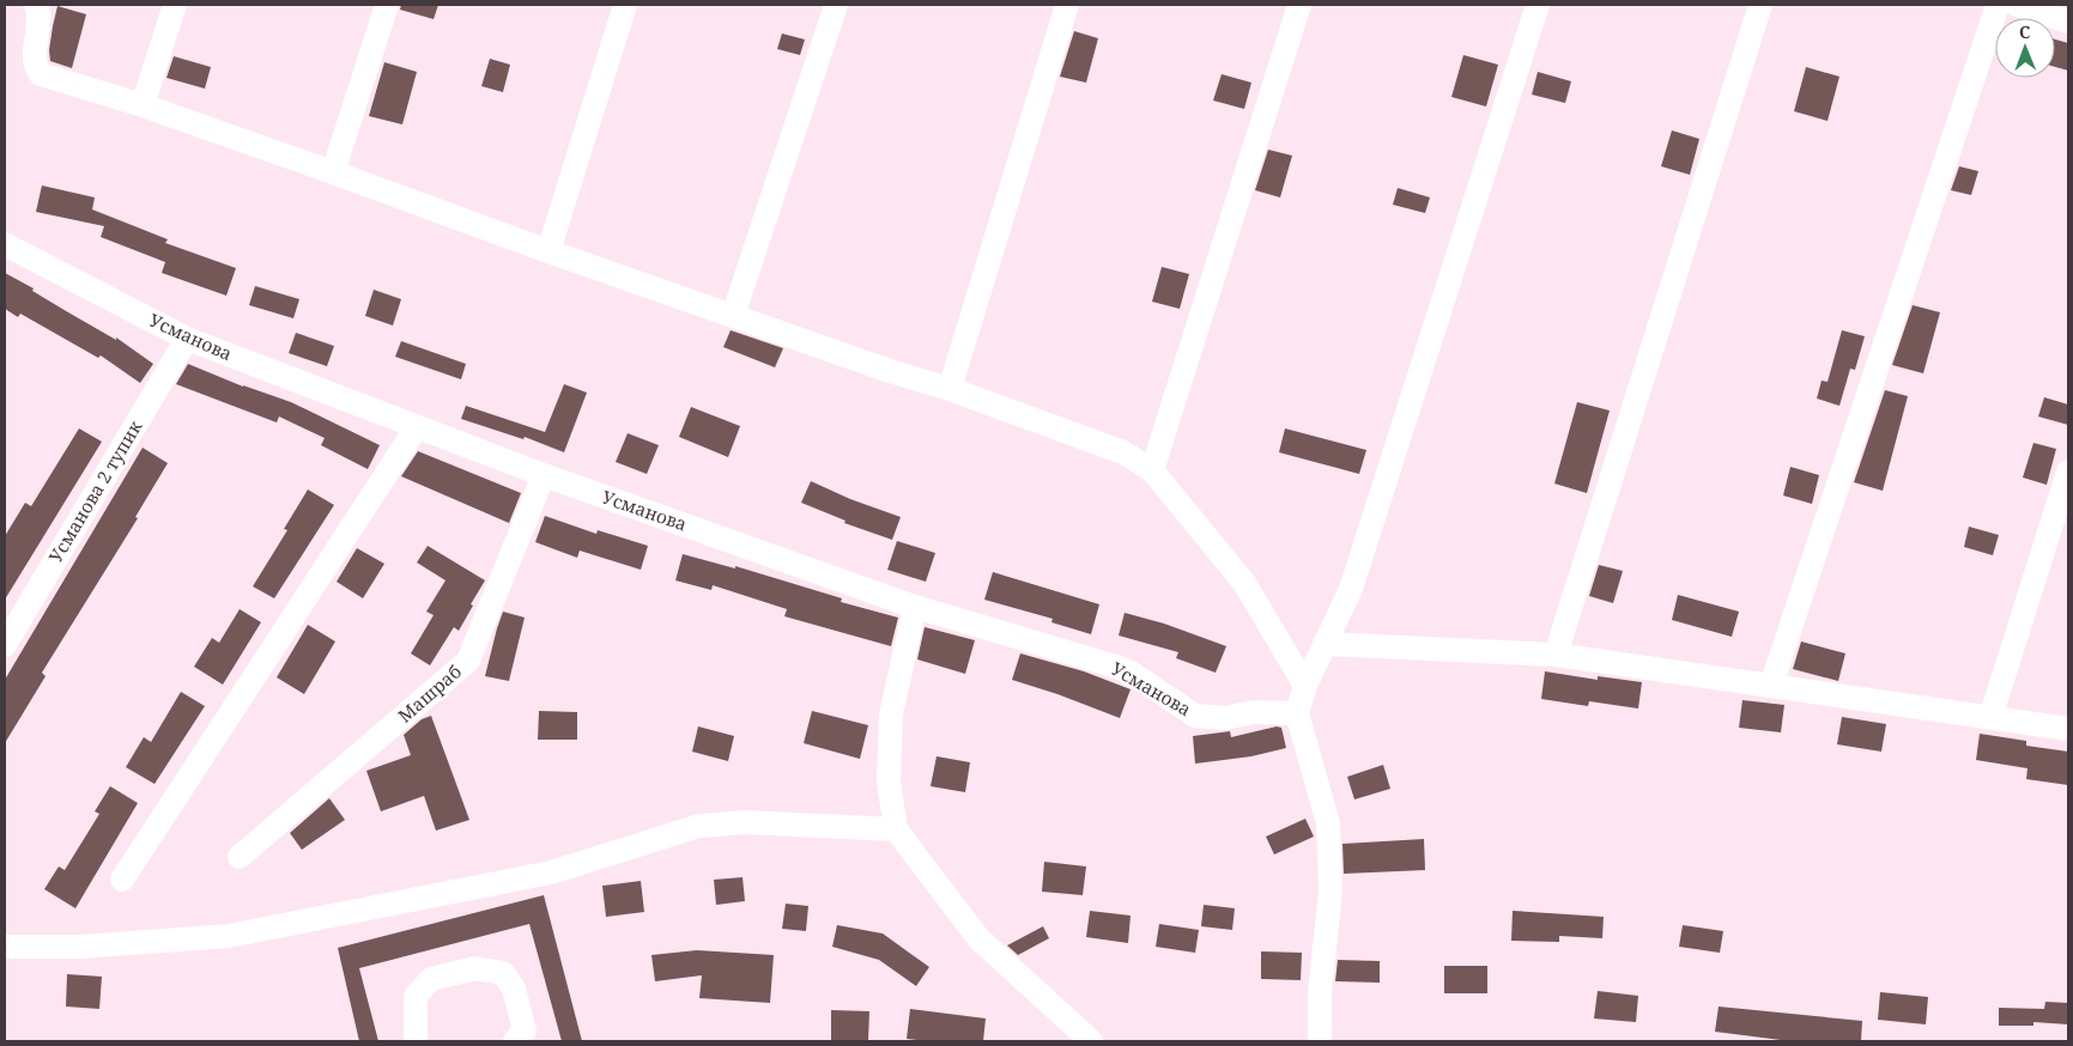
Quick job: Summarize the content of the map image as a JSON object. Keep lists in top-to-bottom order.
{
  "streets": {
    "street": ["Усманова", "Усманова 2 тупик", "Машраб"]
  },
  "crossings": [
    ["Усманова", "Усманова 2 тупик"],
    ["Усманова", "Машраб"]
  ],
  "north": "top"
}
